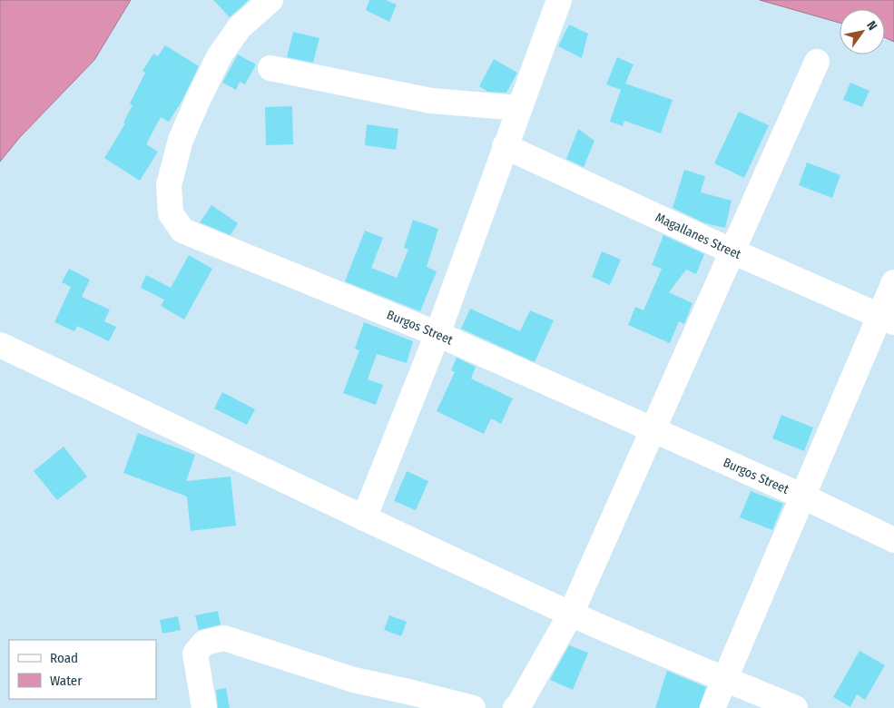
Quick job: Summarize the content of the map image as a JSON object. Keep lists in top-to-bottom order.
{
  "streets": {
    "street": ["Magallanes Street", "Burgos Street"]
  },
  "legend": ["Road", "Water"],
  "north": "top right"
}
